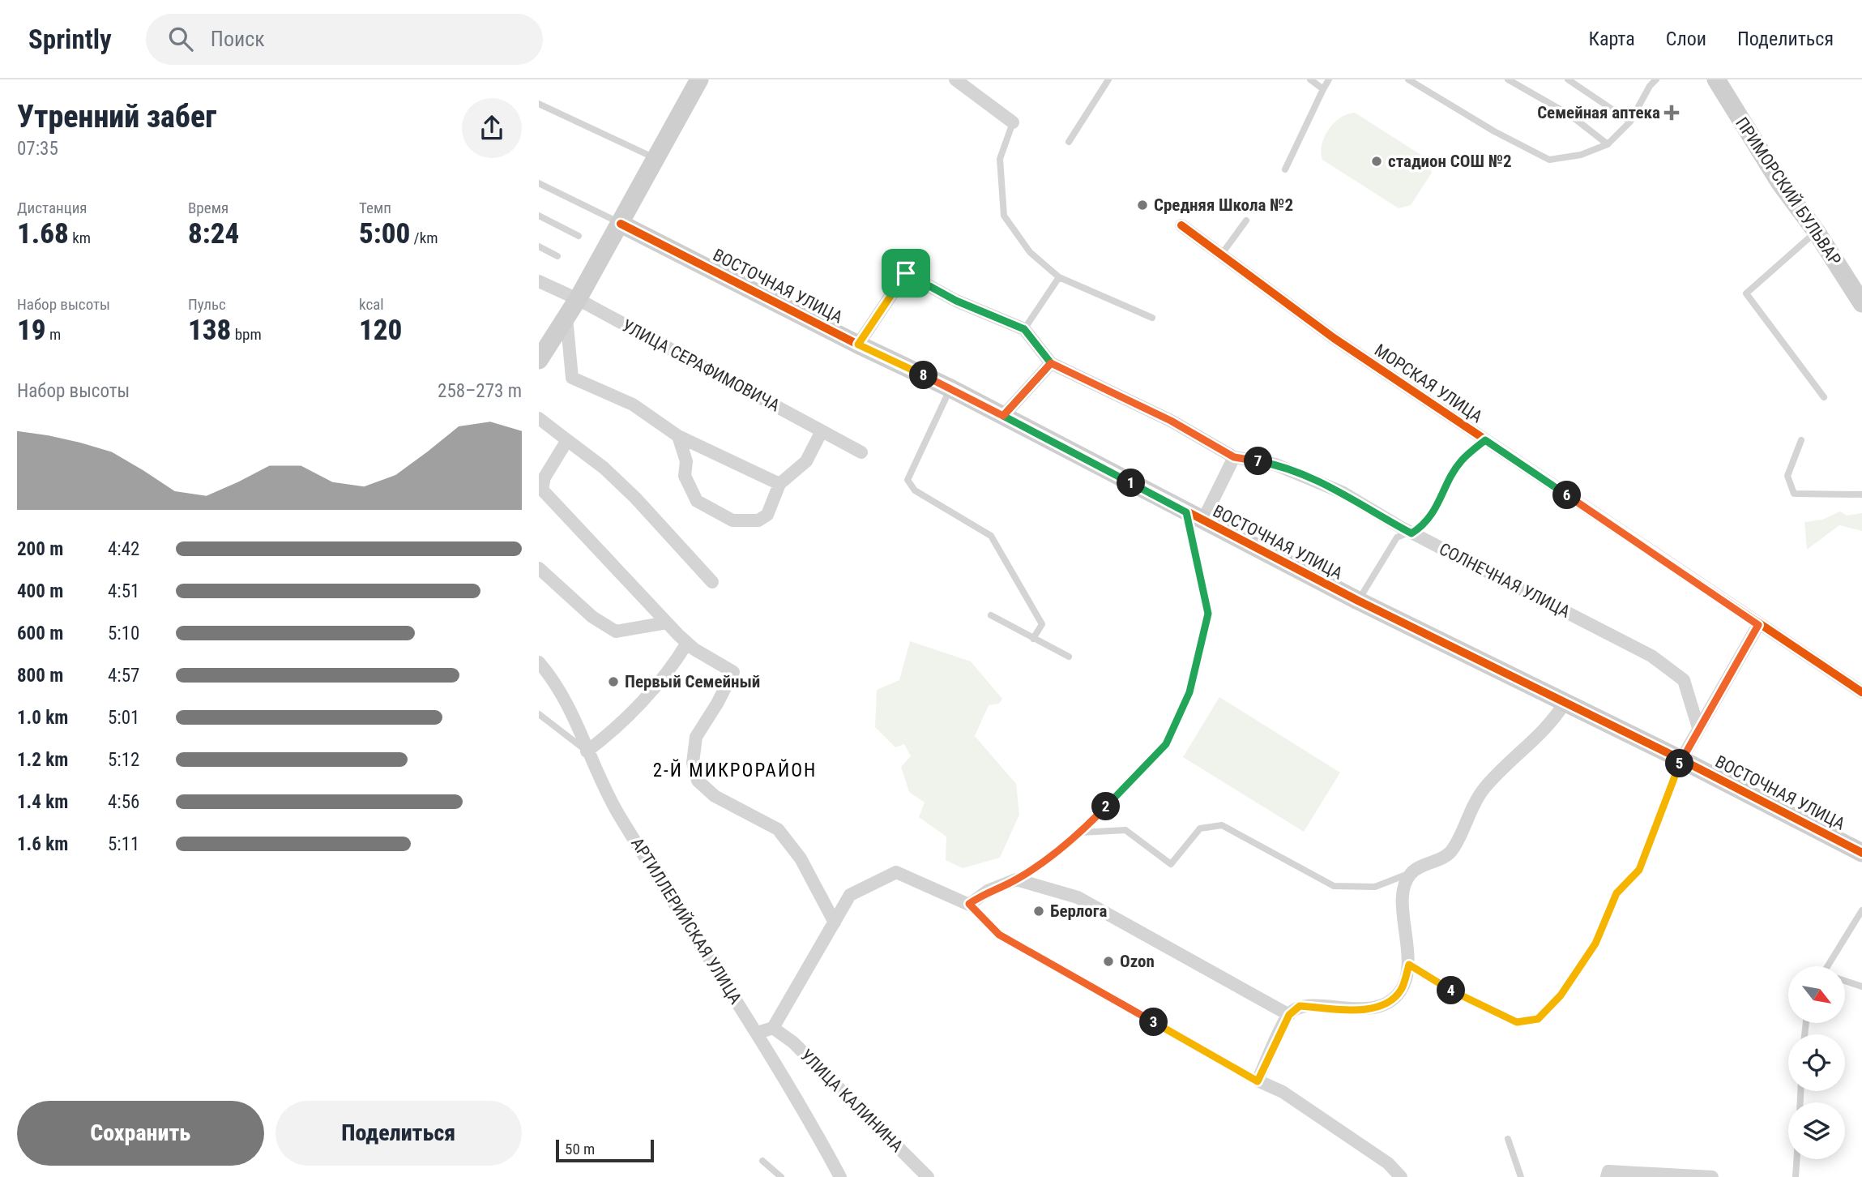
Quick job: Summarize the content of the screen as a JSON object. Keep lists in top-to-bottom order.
{
  "streets": {
    "street": [
      "ПРИМОРСКИЙ БУЛЬВАР",
      "ВОСТОЧНАЯ УЛИЦА",
      "УЛИЦА СЕРАФИМОВИЧА",
      "МОРСКАЯ УЛИЦА",
      "СОЛНЕЧНАЯ УЛИЦА",
      "АРТИЛЛЕРИЙСКАЯ УЛИЦА",
      "УЛИЦА КАЛИНИНА"
    ]
  },
  "crossings": [
    ["ВОСТОЧНАЯ УЛИЦА", "СОЛНЕЧНАЯ УЛИЦА"]
  ],
  "districts": ["2-Й МИКРОРАЙОН"],
  "places": {
    "health": ["Семейная аптека"],
    "other": [
      "стадион СОШ №2",
      "Средняя Школа №2",
      "Первый Семейный",
      "Берлога",
      "Ozon"
    ]
  },
  "scale_bar": "50 m",
  "north": "bottom right",
  "page": {
    "header": "Sprintly",
    "search": "Поиск",
    "nav": ["Карта", "Слои", "Поделиться"],
    "heading": ["Утренний забег", "07:35"],
    "stats": [
      ["Дистанция", "1.68 km"],
      ["Время", "8:24"],
      ["Темп", "5:00 /km"],
      ["Набор высоты", "19 m"],
      ["Пульс", "138 bpm"],
      ["kcal", "120"]
    ],
    "pins": [
      "8",
      "7",
      "1",
      "6",
      "5",
      "2",
      "4",
      "3"
    ],
    "chart": ["Набор высоты", "258–273 m"],
    "list": [
      {
        "name": "200 m",
        "note": "4:42"
      },
      {
        "name": "400 m",
        "note": "4:51"
      },
      {
        "name": "600 m",
        "note": "5:10"
      },
      {
        "name": "800 m",
        "note": "4:57"
      },
      {
        "name": "1.0 km",
        "note": "5:01"
      },
      {
        "name": "1.2 km",
        "note": "5:12"
      },
      {
        "name": "1.4 km",
        "note": "4:56"
      },
      {
        "name": "1.6 km",
        "note": "5:11"
      }
    ],
    "buttons": ["Сохранить", "Поделиться"],
    "scale": "50 m"
  }
}
